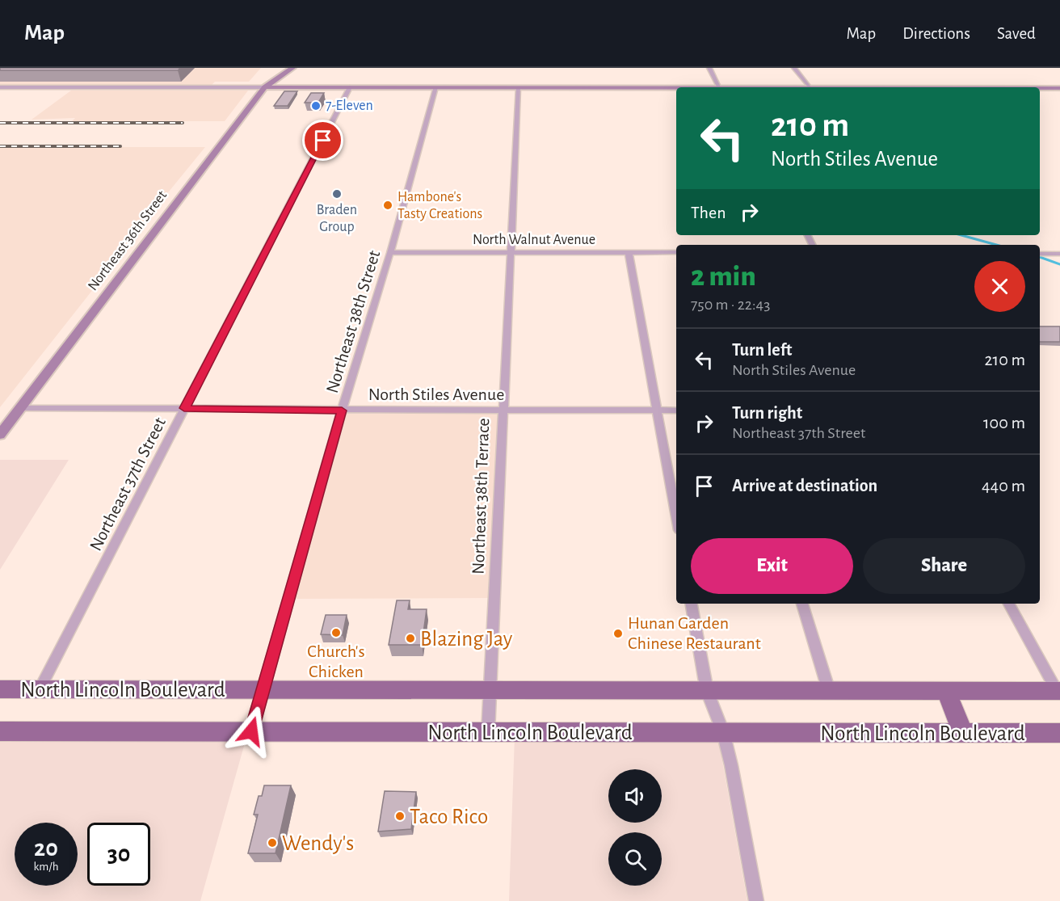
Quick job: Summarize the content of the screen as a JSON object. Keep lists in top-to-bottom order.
{
  "streets": {
    "main road": ["Northeast 36th Street", "North Lincoln Boulevard"],
    "street": [
      "North Walnut Avenue",
      "Northeast 38th Street",
      "North Stiles Avenue",
      "Northeast 37th Street",
      "Northeast 38th Terrace"
    ]
  },
  "crossings": [
    ["North Walnut Avenue", "Northeast 38th Street"],
    ["North Walnut Avenue", "Northeast 38th Terrace"],
    ["Northeast 36th Street", "North Stiles Avenue"],
    ["Northeast 38th Street", "North Stiles Avenue"],
    ["Northeast 38th Street", "North Lincoln Boulevard"],
    ["North Stiles Avenue", "Northeast 37th Street"],
    ["North Stiles Avenue", "Northeast 38th Terrace"],
    ["Northeast 37th Street", "North Lincoln Boulevard"],
    ["Northeast 38th Terrace", "North Lincoln Boulevard"]
  ],
  "places": [
    "7-Eleven",
    "Braden Group",
    "Hambone's Tasty Creations",
    "Church's Chicken",
    "Hunan Garden Chinese Restaurant",
    "Blazing Jay",
    "Taco Rico",
    "Wendy's"
  ],
  "page": {
    "header": "Map",
    "nav": ["Map", "Directions", "Saved"],
    "turn": ["210 m", "North Stiles Avenue"],
    "then": "Then",
    "heading": ["2 min", "750 m · 22:43"],
    "list": [
      {
        "name": "Turn left",
        "note": "North Stiles Avenue",
        "value": "210 m"
      },
      {
        "name": "Turn right",
        "note": "Northeast 37th Street",
        "value": "100 m"
      },
      {
        "name": "Arrive at destination",
        "value": "440 m"
      }
    ],
    "buttons": ["Exit", "Share"],
    "speed": "20 km/h",
    "limit": "30"
  }
}
